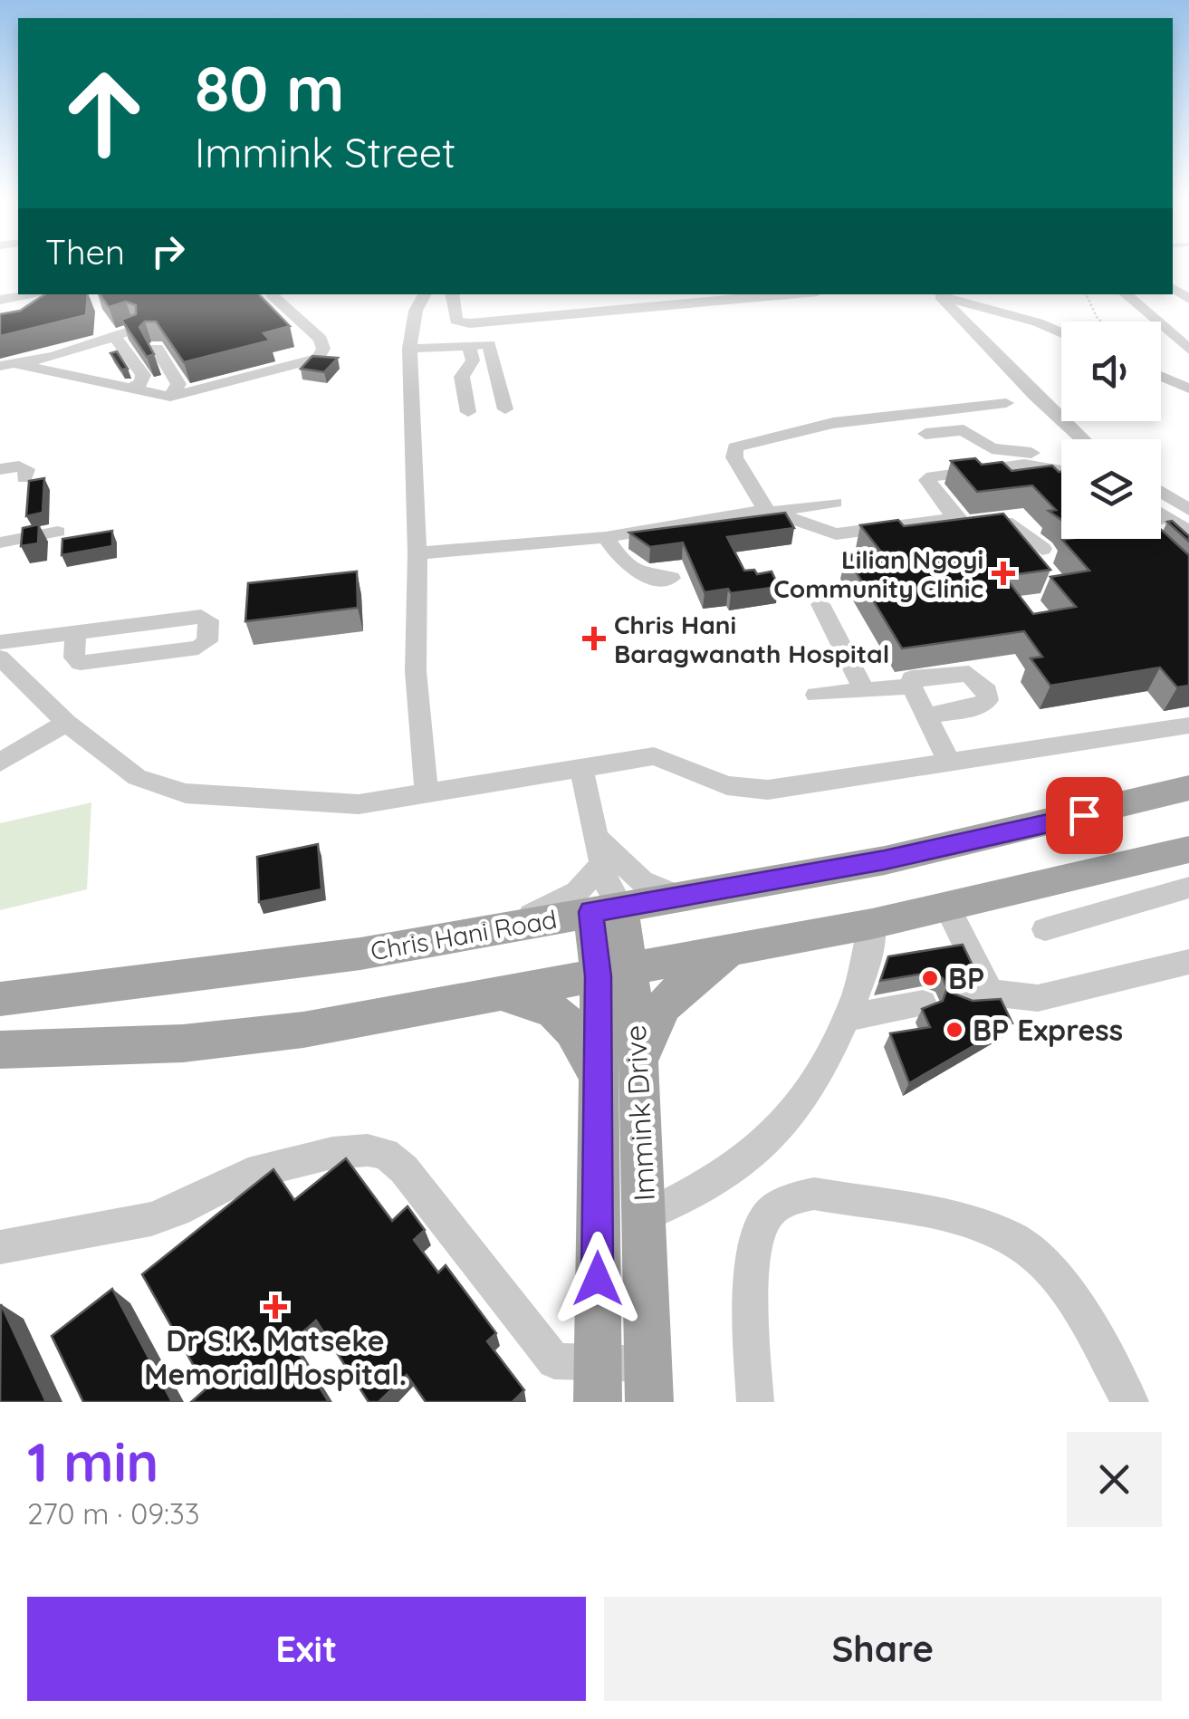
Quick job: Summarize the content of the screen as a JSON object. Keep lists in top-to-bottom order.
{
  "streets": {
    "main road": ["Chris Hani Road", "Immink Drive"]
  },
  "places": {
    "health": ["Lilian Ngoyi Community Clinic", "Chris Hani Baragwanath Hospital", "Dr S.K. Matseke Memorial Hospital."],
    "other": ["BP", "BP Express"]
  },
  "page": {
    "turn": ["80 m", "Immink Street"],
    "then": "Then",
    "heading": ["1 min", "270 m · 09:33"],
    "buttons": ["Exit", "Share"]
  }
}
